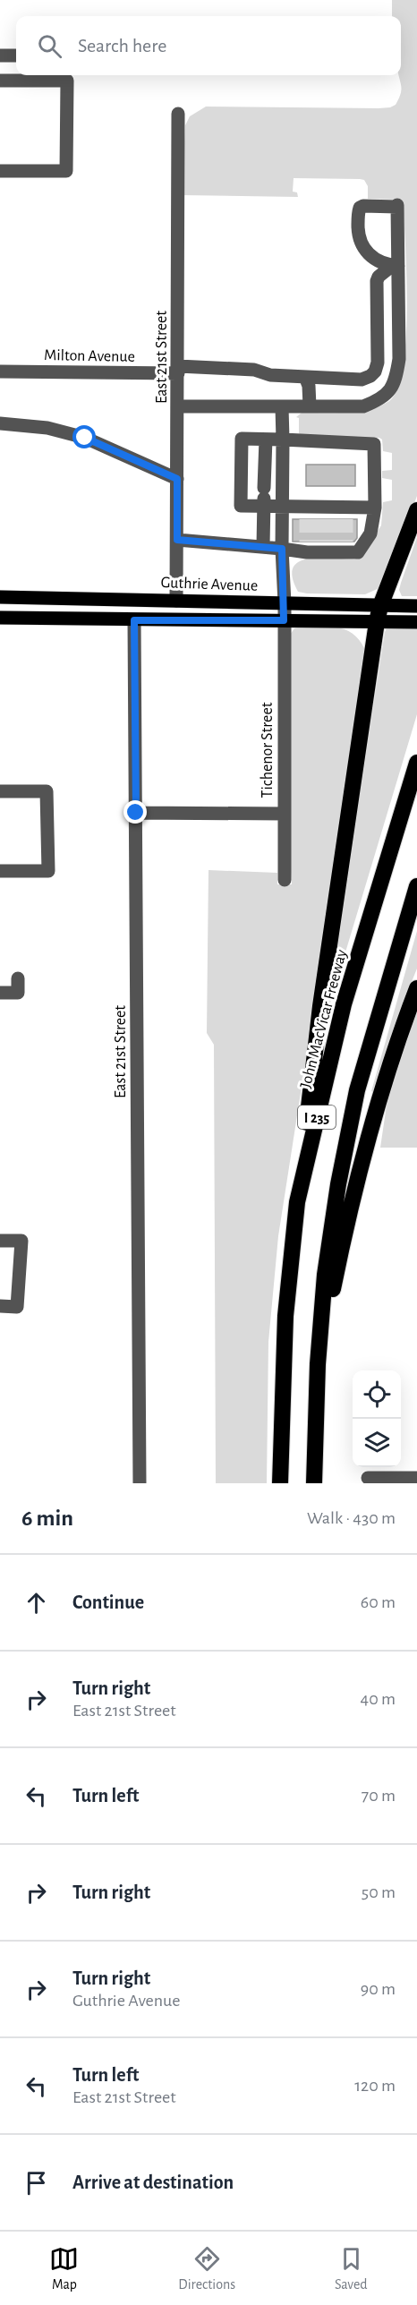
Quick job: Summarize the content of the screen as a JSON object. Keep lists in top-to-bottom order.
{
  "streets": {
    "highway": ["John MacVicar Freeway", "I 235"],
    "main road": ["Guthrie Avenue"],
    "street": ["Milton Avenue", "East 21st Street", "Tichenor Street"]
  },
  "crossings": [
    ["Milton Avenue", "East 21st Street"],
    ["East 21st Street", "Guthrie Avenue"],
    ["Guthrie Avenue", "Tichenor Street"]
  ],
  "page": {
    "search": "Search here",
    "heading": ["6 min", "Walk · 430 m"],
    "list": [
      ["Continue", "60 m"],
      ["Turn right", "East 21st Street", "40 m"],
      ["Turn left", "70 m"],
      ["Turn right", "50 m"],
      ["Turn right", "Guthrie Avenue", "90 m"],
      ["Turn left", "East 21st Street", "120 m"],
      "Arrive at destination"
    ],
    "nav": ["Map", "Directions", "Saved"]
  }
}
